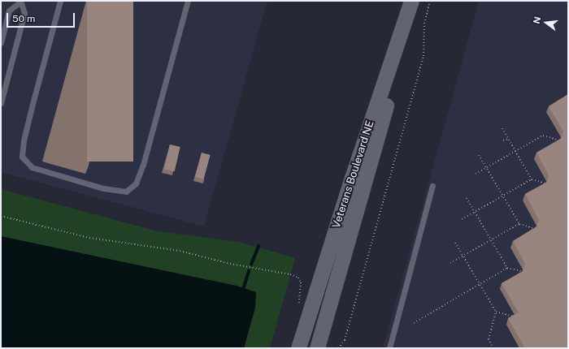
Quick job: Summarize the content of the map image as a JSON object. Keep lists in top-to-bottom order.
{
  "streets": {
    "main road": ["Veterans Boulevard NE"]
  },
  "scale_bar": "50 m",
  "north": "left"
}
